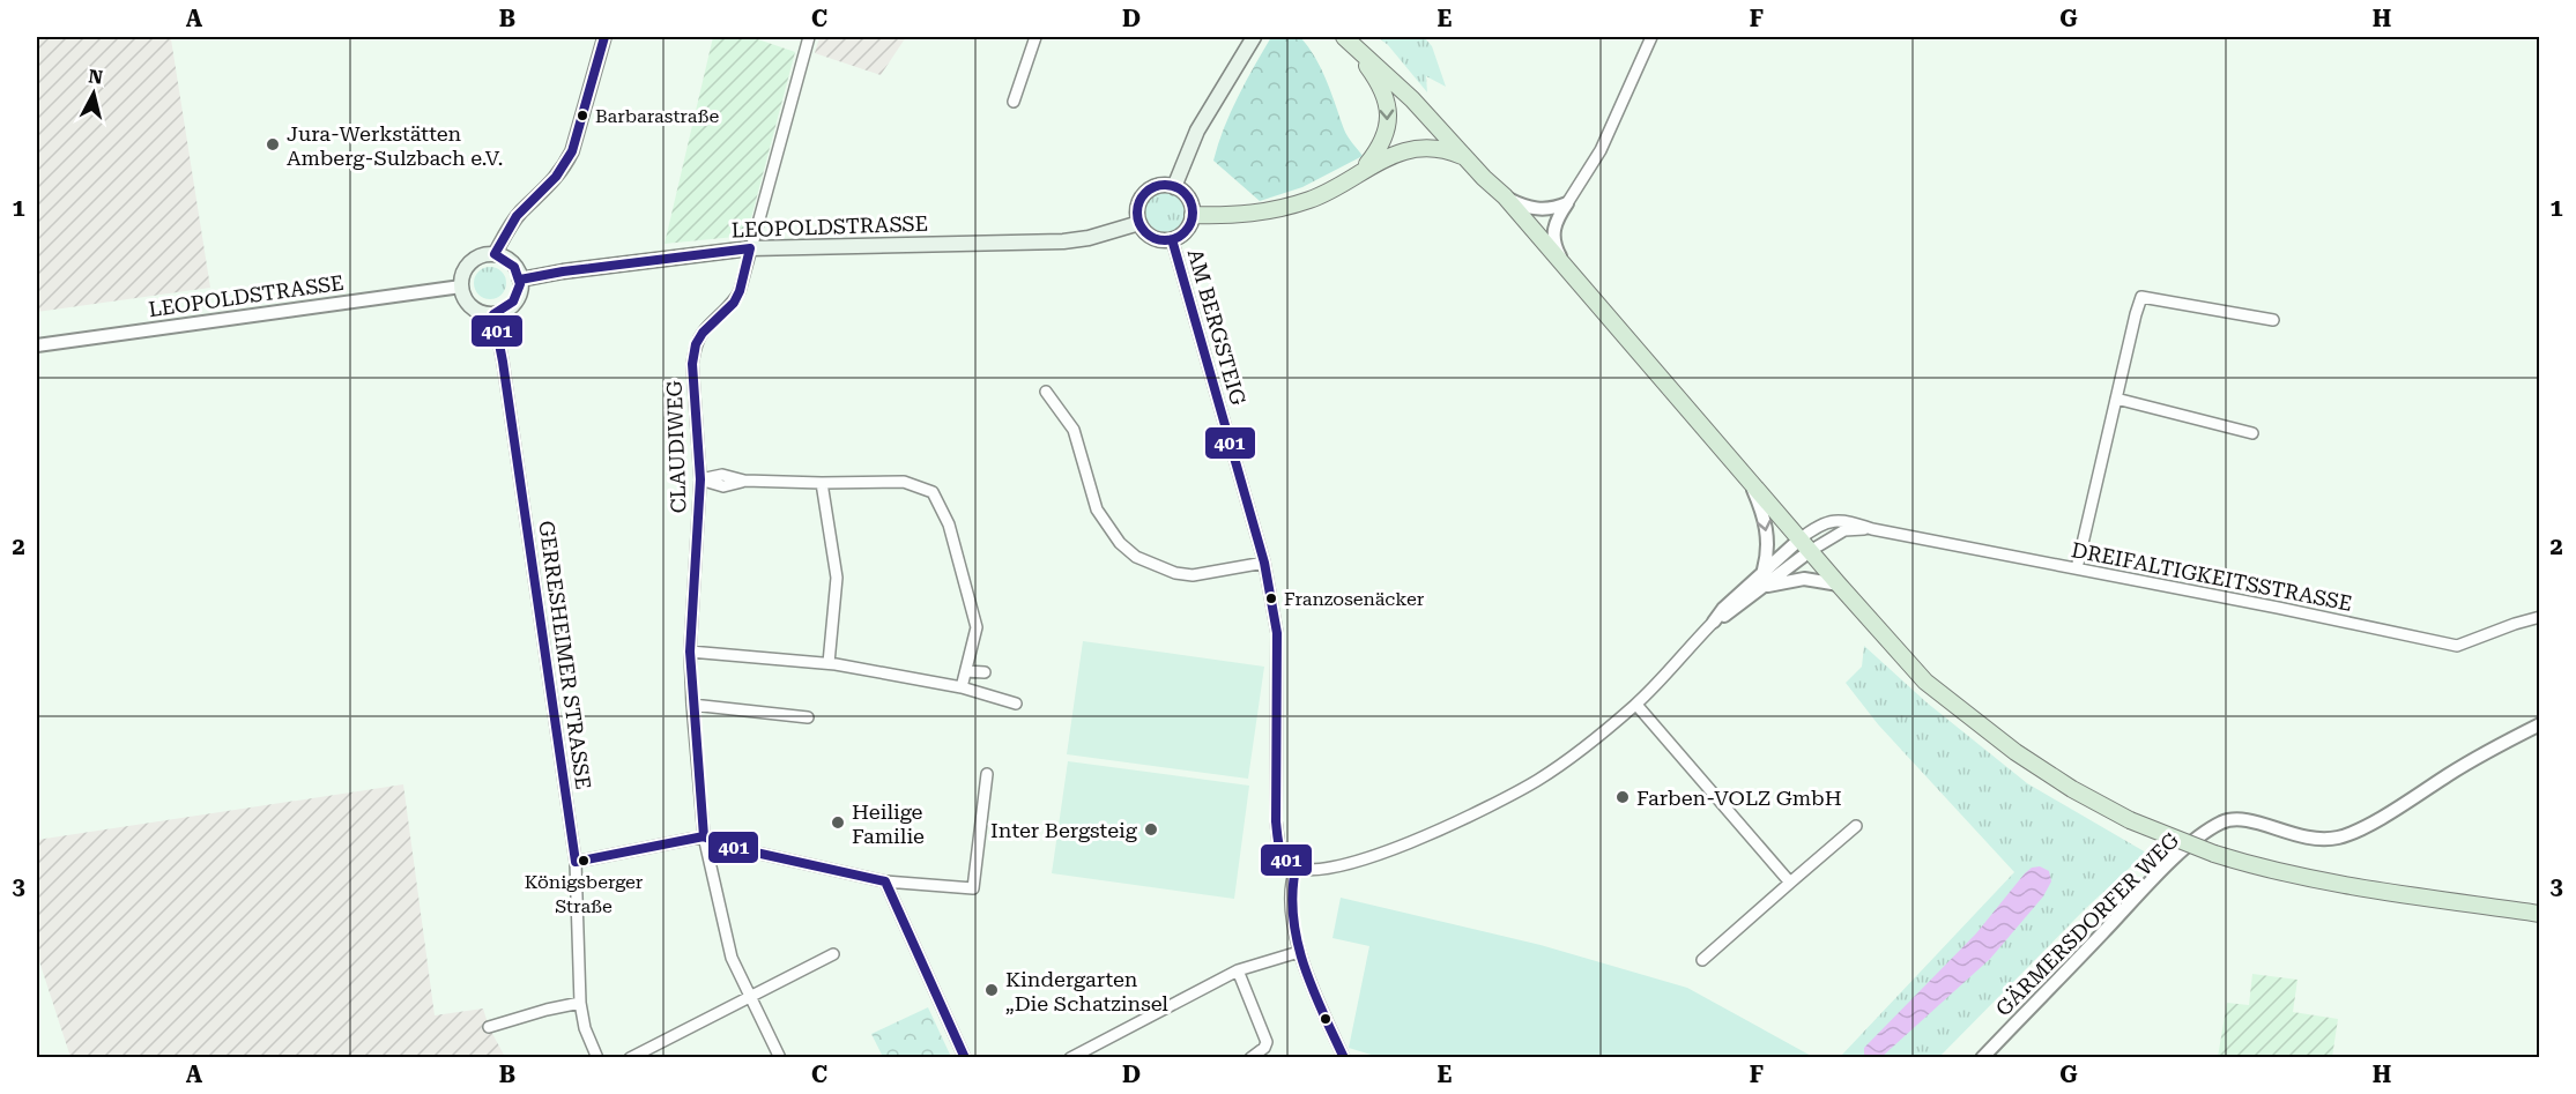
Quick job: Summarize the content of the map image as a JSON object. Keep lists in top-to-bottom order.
{
  "streets": {
    "main road": ["LEOPOLDSTRASSE"],
    "street": [
      "AM BERGSTEIG",
      "CLAUDIWEG",
      "DREIFALTIGKEITSSTRASSE",
      "GERRESHEIMER STRASSE",
      "GÄRMERSDORFER WEG"
    ]
  },
  "crossings": [
    ["LEOPOLDSTRASSE", "AM BERGSTEIG"],
    ["LEOPOLDSTRASSE", "CLAUDIWEG"],
    ["LEOPOLDSTRASSE", "GERRESHEIMER STRASSE"]
  ],
  "places": [
    "Barbarastraße",
    "Jura-Werkstätten Amberg-Sulzbach e.V.",
    "Franzosenäcker",
    "Farben-VOLZ GmbH",
    "Heilige Familie",
    "Inter Bergsteig",
    "Königsberger Straße",
    "Kindergarten „Die Schatzinsel"
  ],
  "lines": ["transit line 401"],
  "north": "top",
  "grid": {
    "columns": [
      "A",
      "B",
      "C",
      "D",
      "E",
      "F",
      "G",
      "H"
    ],
    "rows": ["1", "2", "3"]
  }
}
